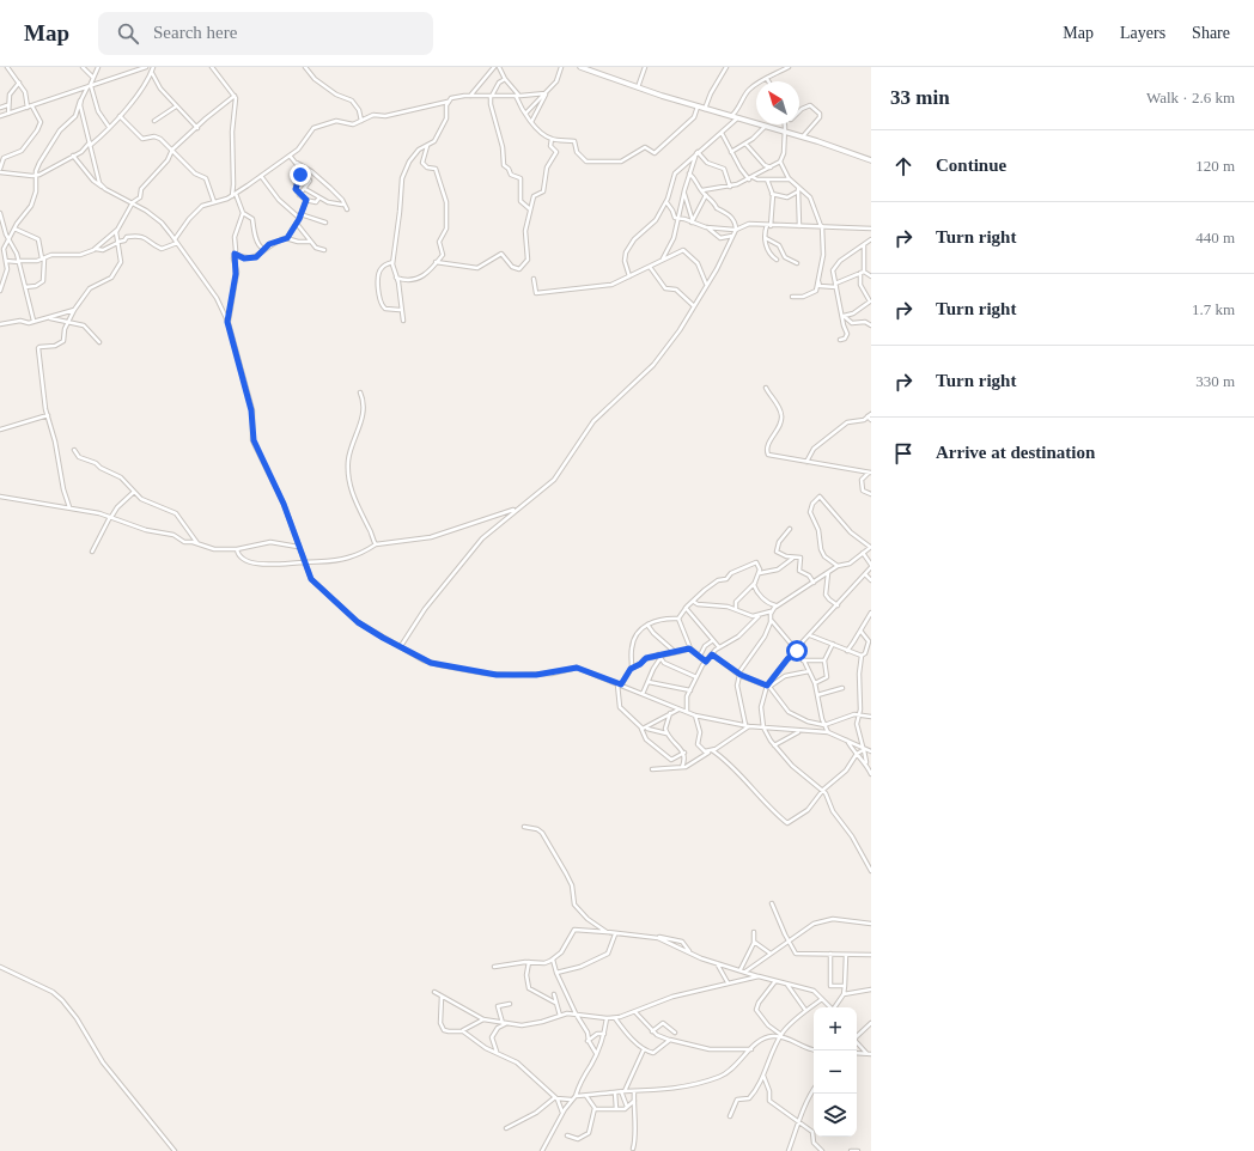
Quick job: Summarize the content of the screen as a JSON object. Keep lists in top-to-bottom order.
{
  "north": "top left",
  "page": {
    "header": "Map",
    "search": "Search here",
    "nav": ["Map", "Layers", "Share"],
    "heading": ["33 min", "Walk · 2.6 km"],
    "list": [
      ["Continue", "120 m"],
      ["Turn right", "440 m"],
      ["Turn right", "1.7 km"],
      ["Turn right", "330 m"],
      "Arrive at destination"
    ],
    "map_buttons": ["+", "−"]
  }
}
